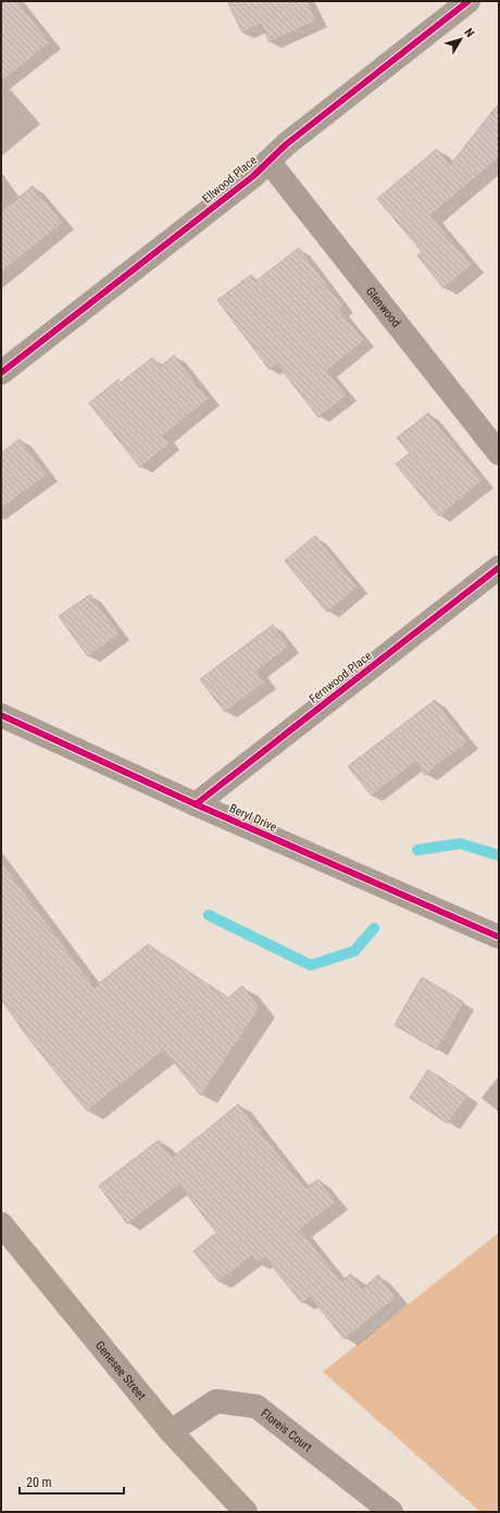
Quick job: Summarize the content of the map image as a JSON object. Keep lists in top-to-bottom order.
{
  "streets": {
    "main road": ["Genesee Street"],
    "street": [
      "Ellwood Place",
      "Glenwood",
      "Fernwood Place",
      "Beryl Drive",
      "Floreis Court"
    ]
  },
  "crossings": [
    ["Ellwood Place", "Glenwood"],
    ["Fernwood Place", "Beryl Drive"],
    ["Genesee Street", "Floreis Court"]
  ],
  "scale_bar": "20 m",
  "north": "top right"
}
